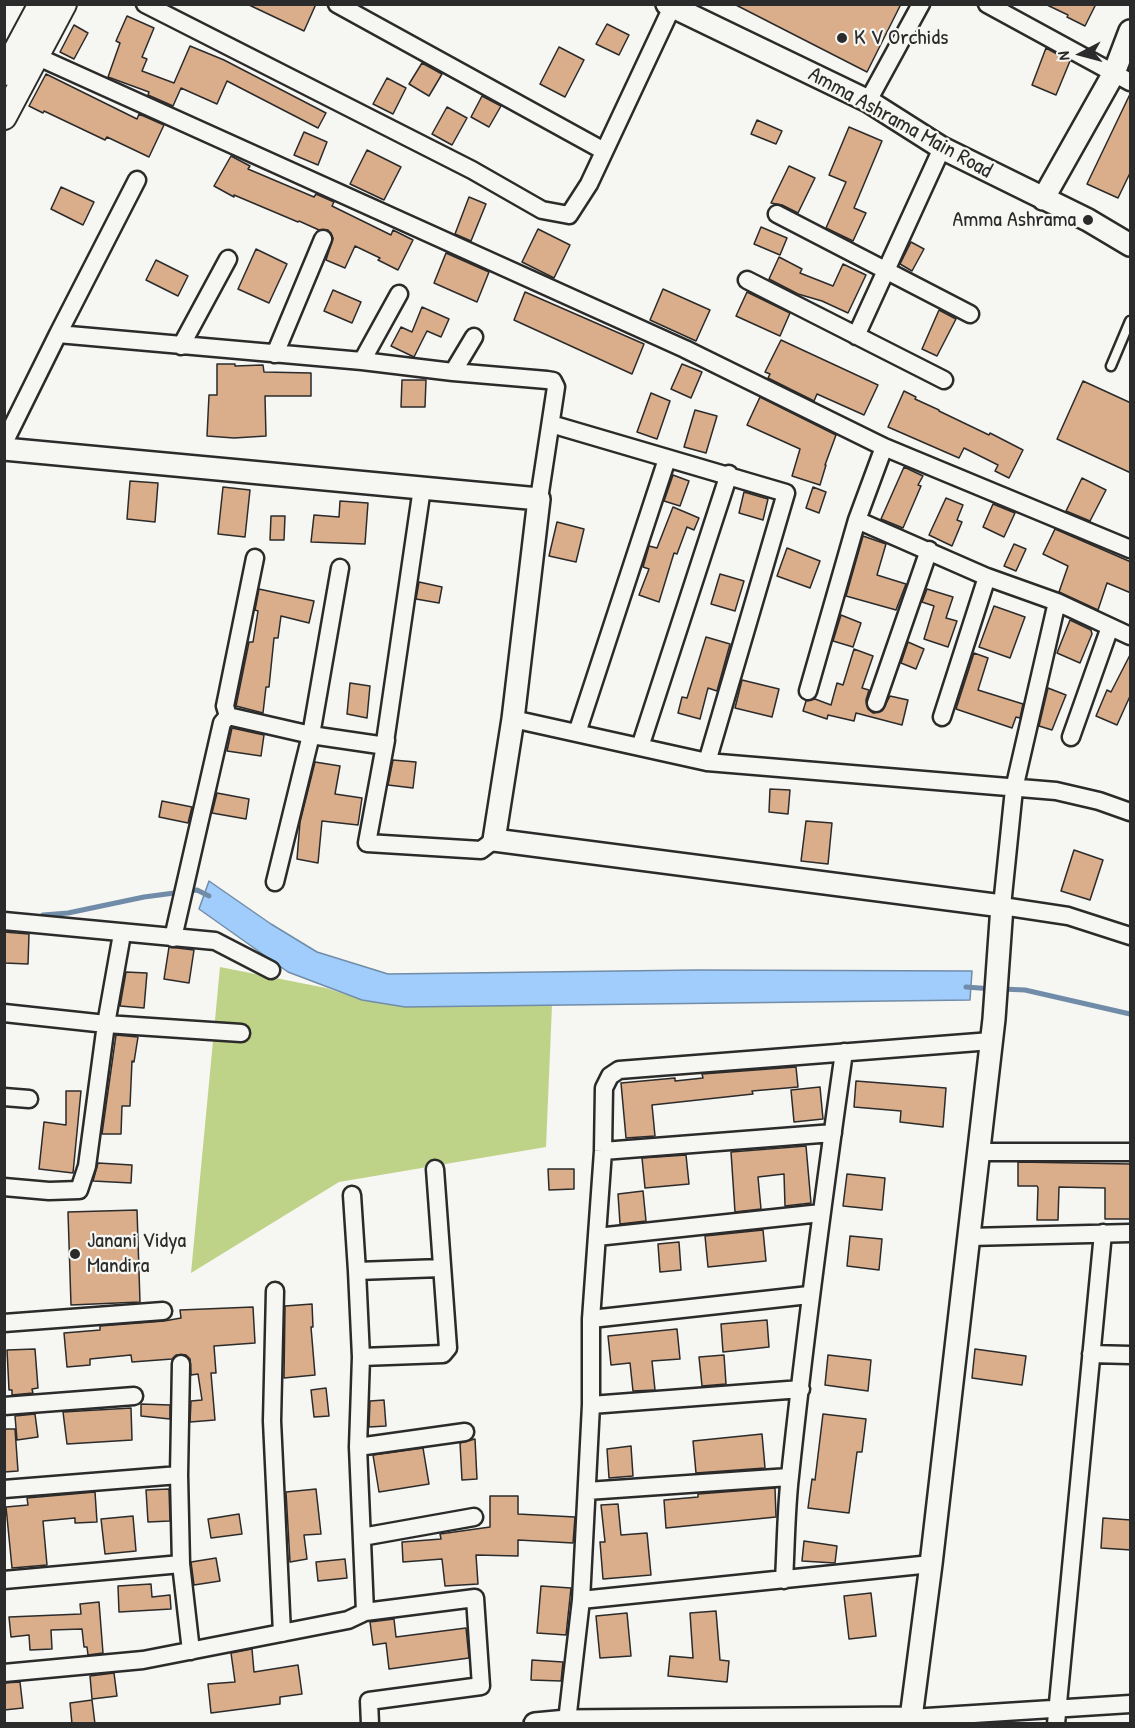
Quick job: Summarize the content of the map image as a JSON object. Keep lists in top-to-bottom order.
{
  "streets": {
    "street": ["Amma Ashrama Main Road"]
  },
  "places": ["K V Orchids", "Amma Ashrama", "Janani Vidya Mandira"],
  "north": "left"
}
